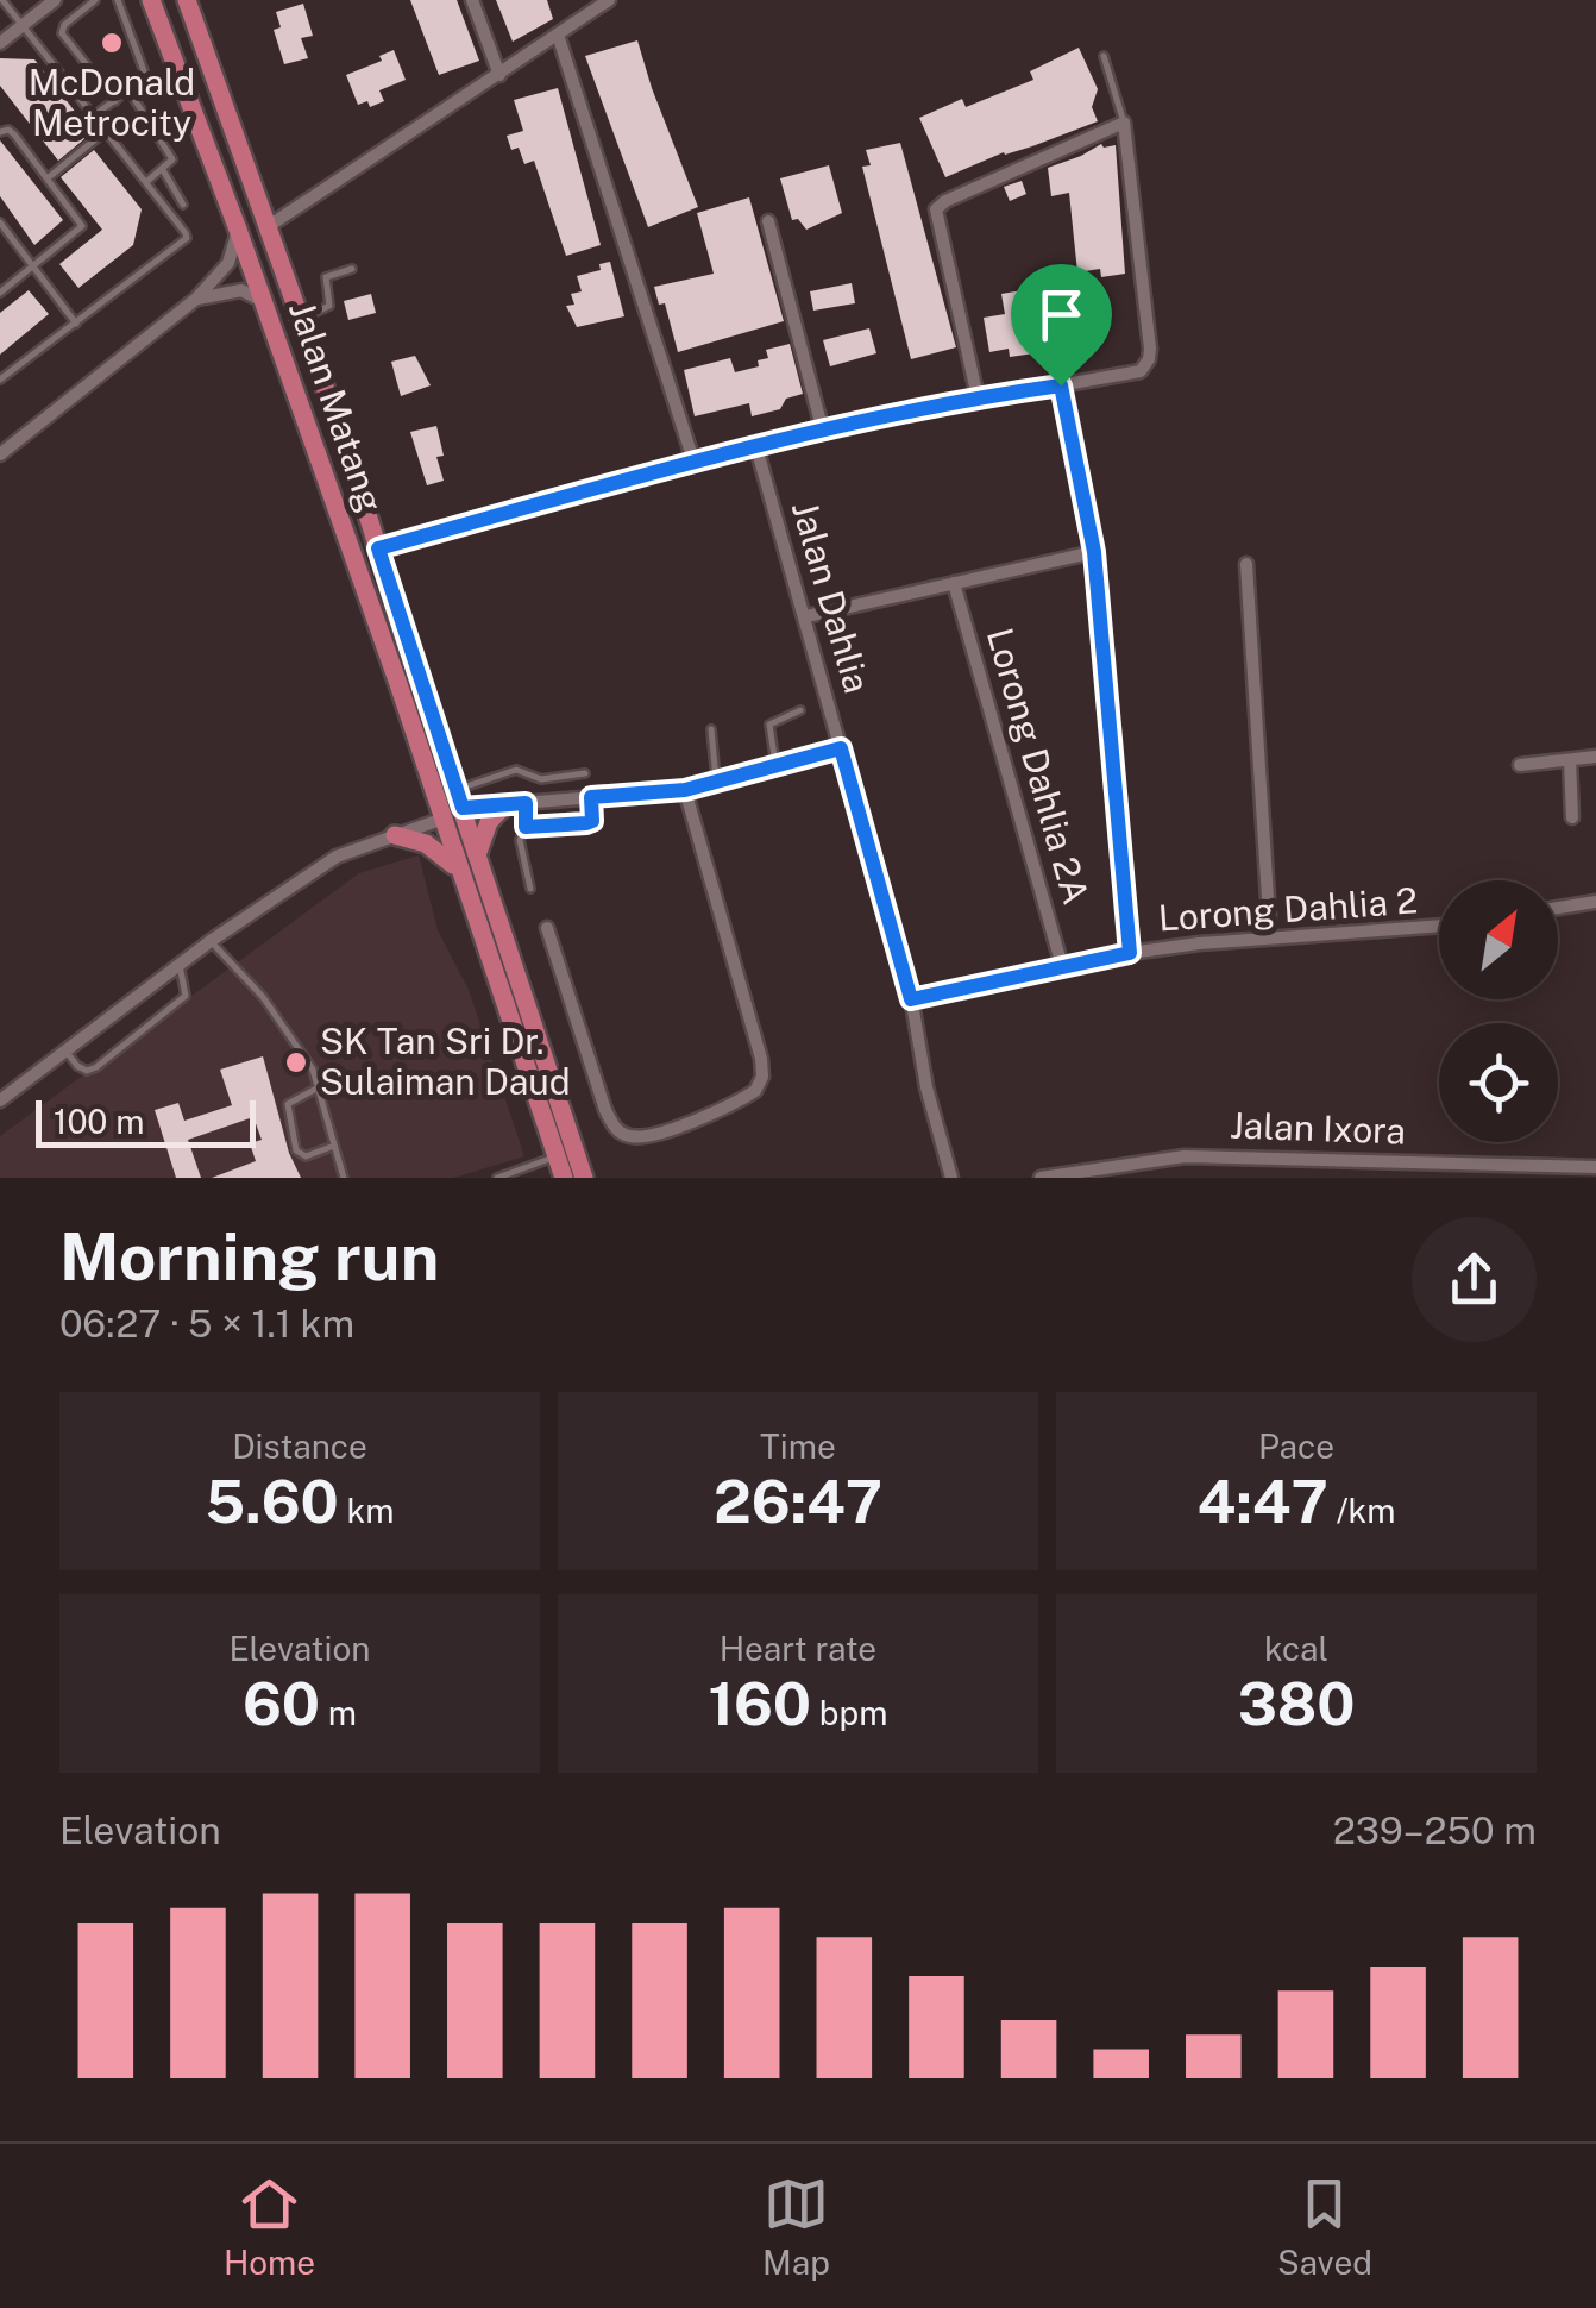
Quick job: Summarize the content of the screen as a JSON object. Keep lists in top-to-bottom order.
{
  "streets": {
    "main road": ["Jalan Matang"],
    "street": [
      "Jalan Dahlia",
      "Lorong Dahlia 2A",
      "Lorong Dahlia 2",
      "Jalan Ixora"
    ]
  },
  "crossings": [
    ["Jalan Dahlia", "Lorong Dahlia 2"],
    ["Lorong Dahlia 2A", "Lorong Dahlia 2"]
  ],
  "places": ["McDonald Metrocity", "SK Tan Sri Dr. Sulaiman Daud"],
  "scale_bar": "100 m",
  "north": "top right",
  "page": {
    "scale": "100 m",
    "heading": ["Morning run", "06:27 · 5 × 1.1 km"],
    "stats": [
      ["Distance", "5.60 km"],
      ["Time", "26:47"],
      ["Pace", "4:47 /km"],
      ["Elevation", "60 m"],
      ["Heart rate", "160 bpm"],
      ["kcal", "380"]
    ],
    "chart": ["Elevation", "239–250 m"],
    "tabs": ["Home", "Map", "Saved"]
  }
}
